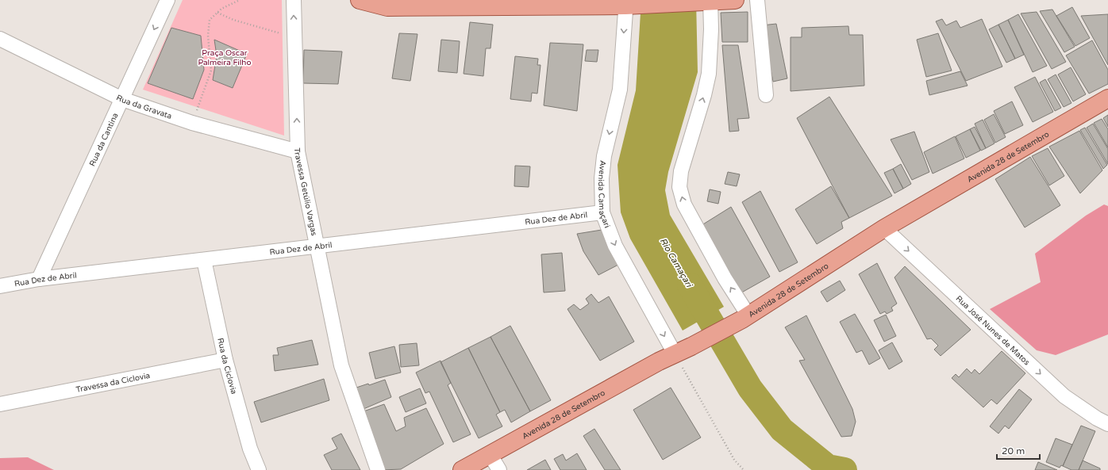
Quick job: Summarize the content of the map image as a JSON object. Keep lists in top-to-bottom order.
{
  "streets": {
    "main road": ["Avenida 28 de Setembro"],
    "street": [
      "Rua da Gravata",
      "Rua da Cantina",
      "Travessa Getúlio Vargas",
      "Avenida Camaçari",
      "Rua Dez de Abril",
      "Rua José Nunes de Matos",
      "Rua da Ciclovia",
      "Travessa da Ciclovia"
    ]
  },
  "crossings": [
    ["Rua da Gravata", "Rua da Cantina"],
    ["Rua da Gravata", "Travessa Getúlio Vargas"],
    ["Rua da Cantina", "Rua Dez de Abril"],
    ["Avenida 28 de Setembro", "Avenida Camaçari"],
    ["Avenida 28 de Setembro", "Rua José Nunes de Matos"],
    ["Travessa Getúlio Vargas", "Rua Dez de Abril"],
    ["Avenida Camaçari", "Rua Dez de Abril"],
    ["Rua Dez de Abril", "Rua da Ciclovia"],
    ["Rua da Ciclovia", "Travessa da Ciclovia"]
  ],
  "one_way": ["Rua da Cantina", "Rua José Nunes de Matos"],
  "water": ["Rio Camaçari"],
  "parks": ["Praça Oscar Palmeira Filho"],
  "scale_bar": "20 m"
}
